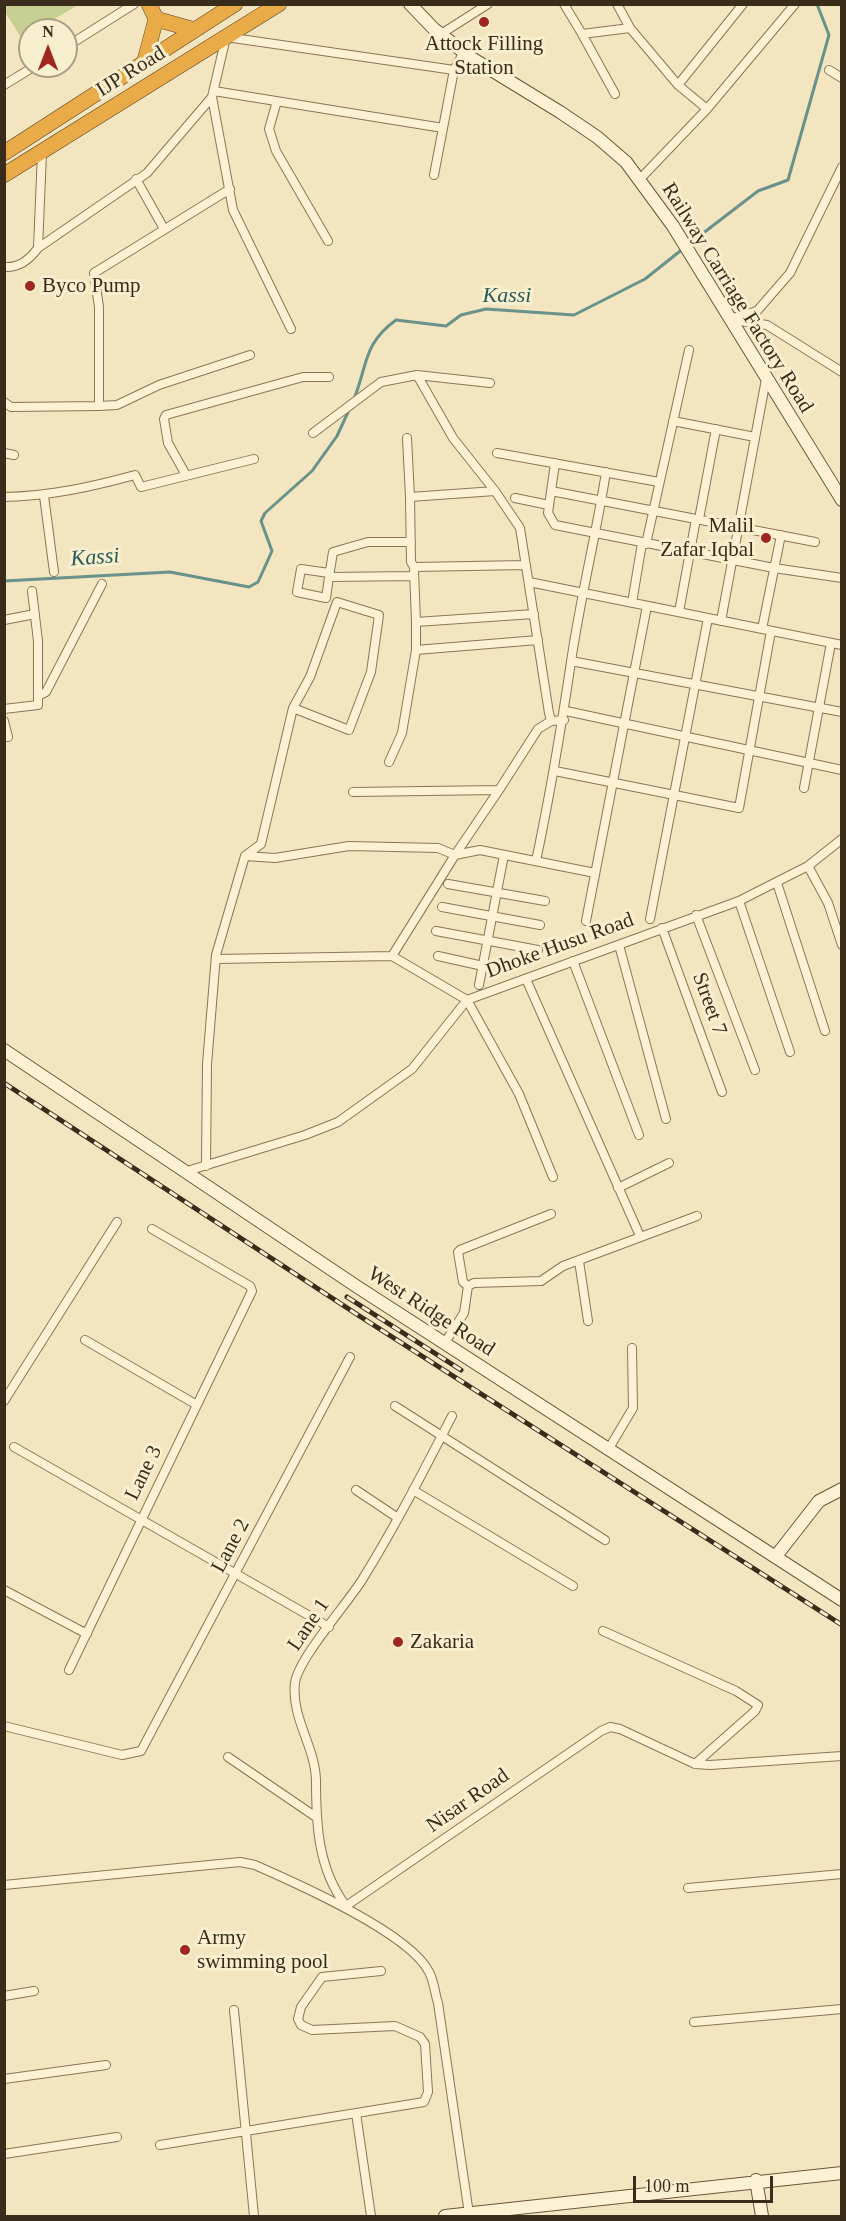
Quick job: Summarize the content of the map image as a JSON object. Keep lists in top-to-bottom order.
{
  "streets": {
    "highway": ["IJP Road"],
    "main road": ["Railway Carriage Factory Road", "West Ridge Road"],
    "street": [
      "Dhoke Husu Road",
      "Street 7",
      "Lane 3",
      "Lane 2",
      "Lane 1",
      "Nisar Road"
    ]
  },
  "crossings": [
    ["Dhoke Husu Road", "Street 7"],
    ["Dhoke Husu Road", "West Ridge Road"],
    ["Lane 1", "Nisar Road"]
  ],
  "water": ["Kassi"],
  "places": [
    "Attock Filling Station",
    "Byco Pump",
    "Malil Zafar Iqbal",
    "Zakaria",
    "Army swimming pool"
  ],
  "scale_bar": "100 m",
  "north": "top"
}
